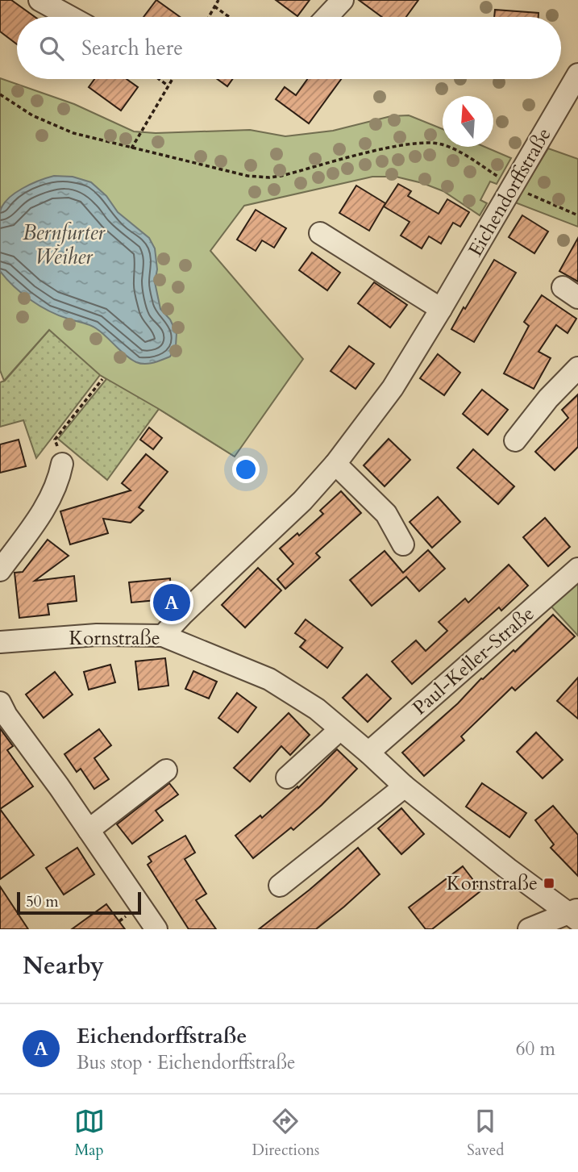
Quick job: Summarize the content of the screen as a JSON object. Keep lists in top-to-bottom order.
{
  "streets": {
    "street": ["Eichendorffstraße", "Kornstraße", "Paul-Keller-Straße"]
  },
  "crossings": [
    ["Eichendorffstraße", "Kornstraße"],
    ["Kornstraße", "Paul-Keller-Straße"]
  ],
  "water": ["Bernfurter Weiher"],
  "places": {
    "transit": ["Kornstraße"]
  },
  "scale_bar": "50 m",
  "north": "top",
  "page": {
    "search": "Search here",
    "pins": "A",
    "scale": "50 m",
    "heading": "Nearby",
    "list": [
      {
        "mark": "A",
        "name": "Eichendorffstraße",
        "note": "Bus stop · Eichendorffstraße",
        "value": "60 m"
      }
    ],
    "nav": ["Map", "Directions", "Saved"]
  }
}
